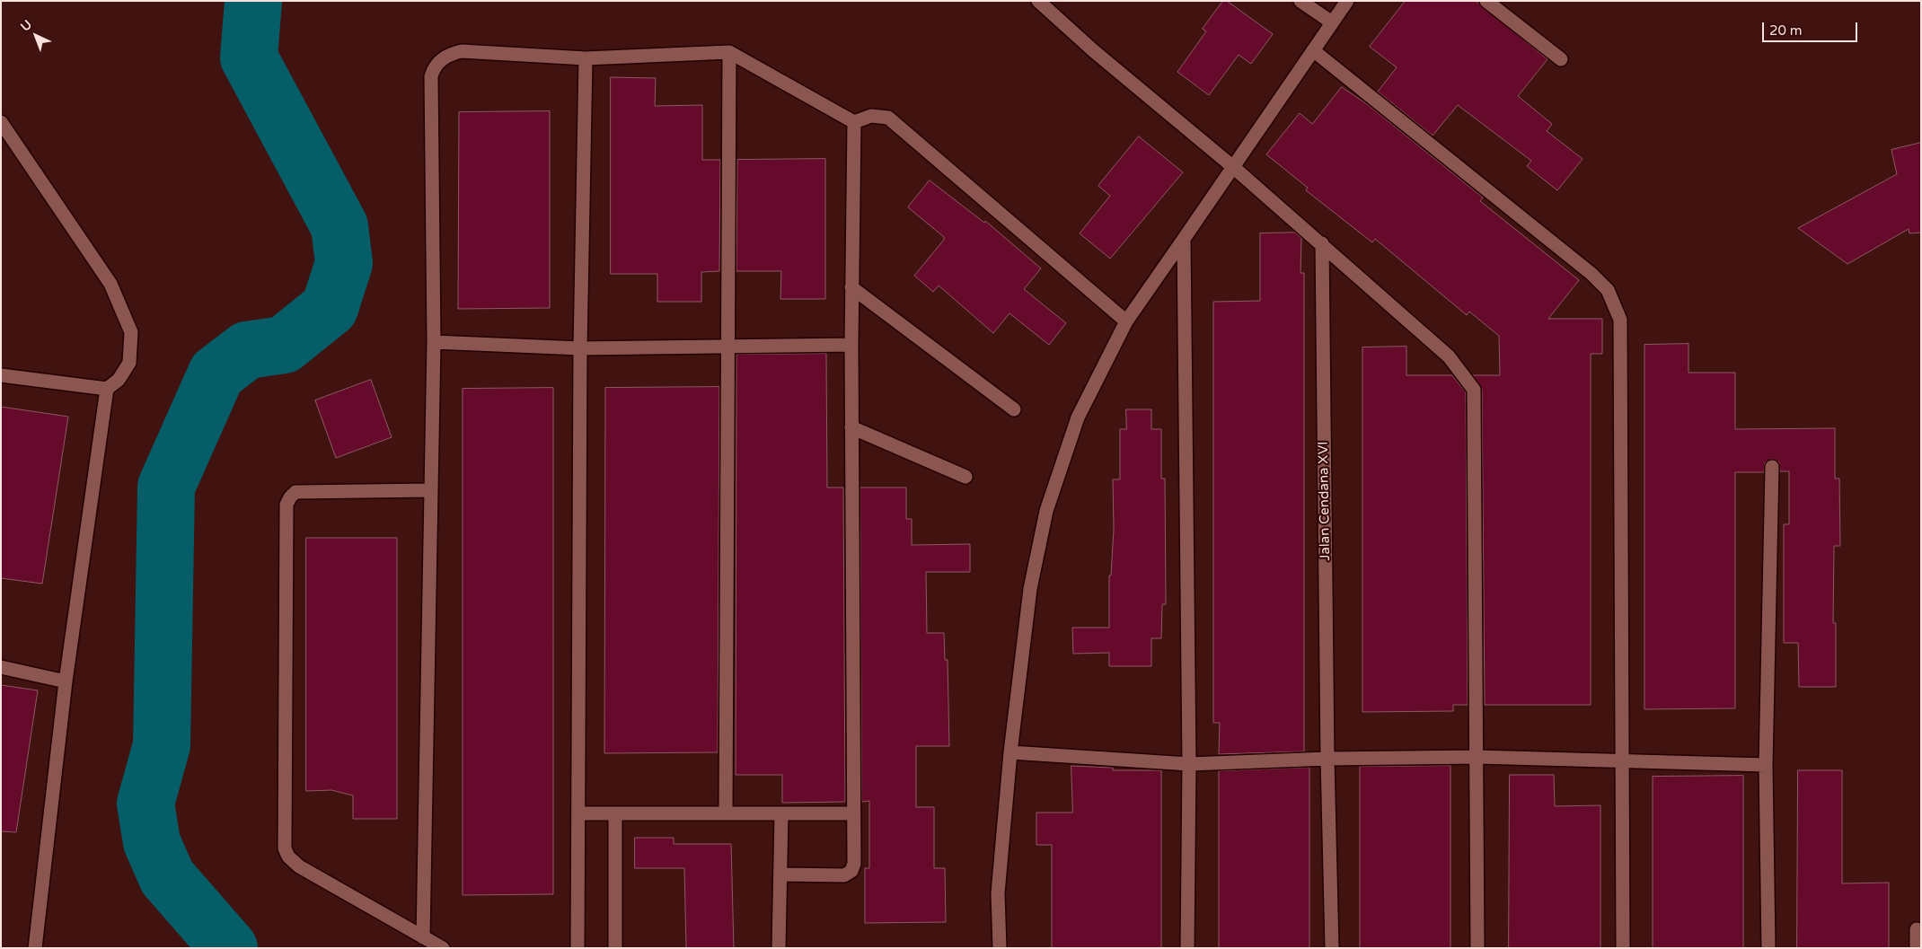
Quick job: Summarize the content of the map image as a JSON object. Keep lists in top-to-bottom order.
{
  "streets": {
    "street": ["Jalan Cendana XVI"]
  },
  "scale_bar": "20 m",
  "north": "top left"
}
